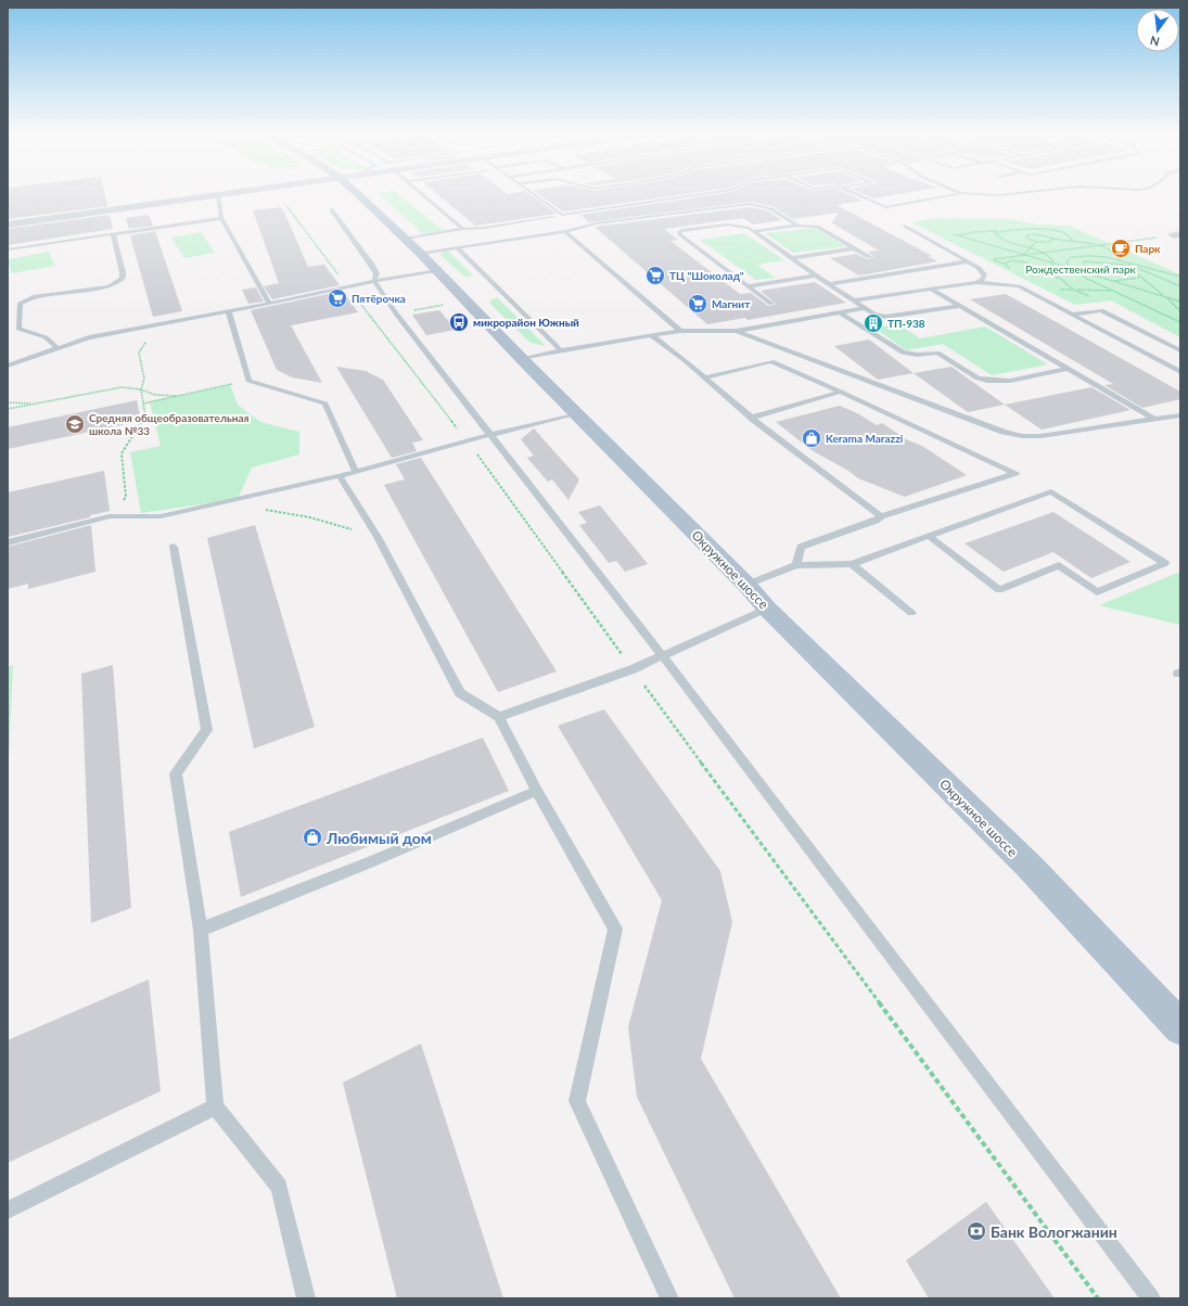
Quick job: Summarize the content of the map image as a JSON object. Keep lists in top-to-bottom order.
{
  "streets": {
    "main road": ["Окружное шоссе"]
  },
  "parks": ["Рождественский парк"],
  "places": {
    "cafe": ["Парк"],
    "supermarket": ["ТЦ \"Шоколад\"", "Пятёрочка", "Магнит"],
    "bus stop": ["микрорайон Южный"],
    "building": ["ТП-938"],
    "school or university": ["Средняя общеобразовательная школа №33"],
    "shop": ["Kerama Marazzi", "Любимый дом"],
    "bank": ["Банк Вологжанин"]
  },
  "north": "bottom"
}
